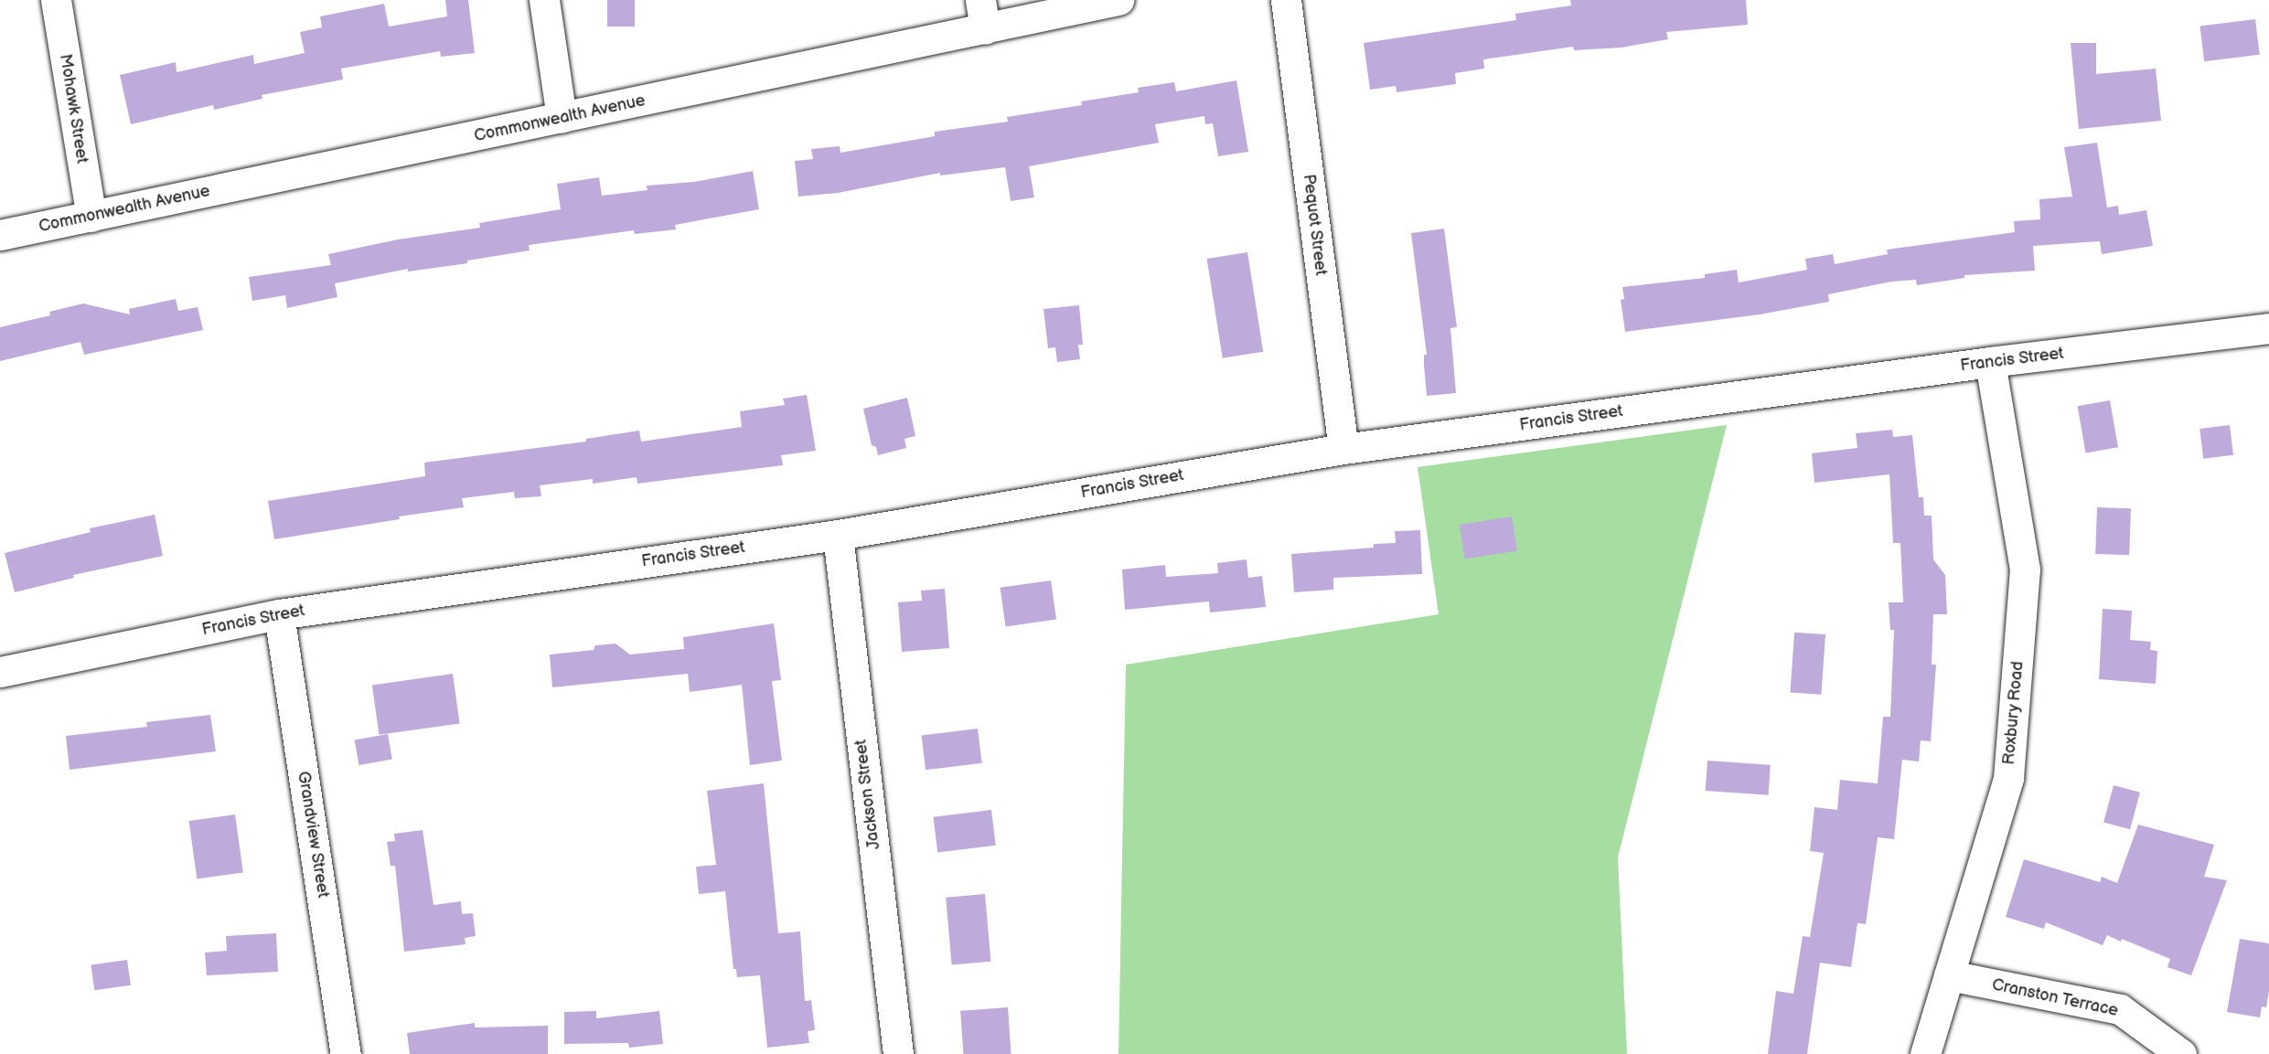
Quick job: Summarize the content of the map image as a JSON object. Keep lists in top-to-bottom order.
{
  "streets": {
    "street": [
      "Mohawk Street",
      "Commonwealth Avenue",
      "Pequot Street",
      "Francis Street",
      "Roxbury Road",
      "Jackson Street",
      "Grandview Street",
      "Cranston Terrace"
    ]
  },
  "crossings": [
    ["Mohawk Street", "Commonwealth Avenue"],
    ["Pequot Street", "Francis Street"],
    ["Francis Street", "Roxbury Road"],
    ["Francis Street", "Jackson Street"],
    ["Francis Street", "Grandview Street"],
    ["Roxbury Road", "Cranston Terrace"]
  ]
}
